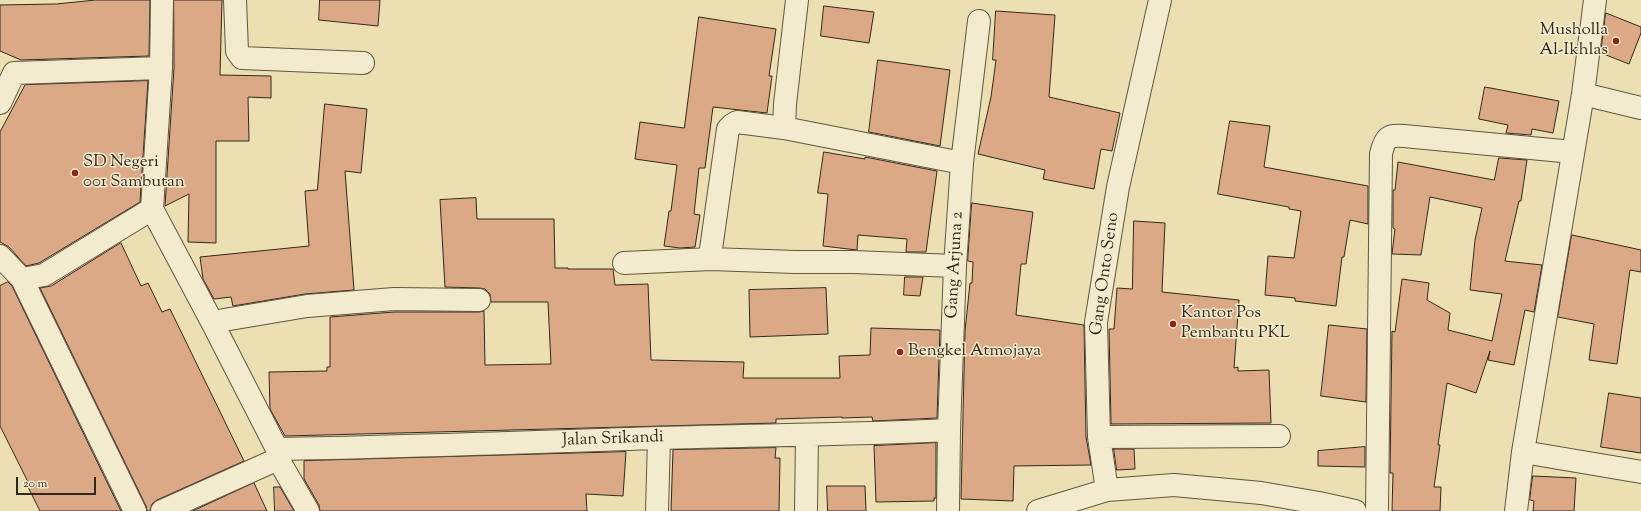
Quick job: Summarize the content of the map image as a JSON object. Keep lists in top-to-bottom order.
{
  "streets": {
    "street": ["Gang Arjuna 2", "Gang Onto Seno", "Jalan Srikandi"]
  },
  "crossings": [
    ["Gang Arjuna 2", "Jalan Srikandi"]
  ],
  "places": [
    "Musholla Al-Ikhlas",
    "SD Negeri 001 Sambutan",
    "Kantor Pos Pembantu PKL",
    "Bengkel Atmojaya"
  ],
  "scale_bar": "20 m"
}
